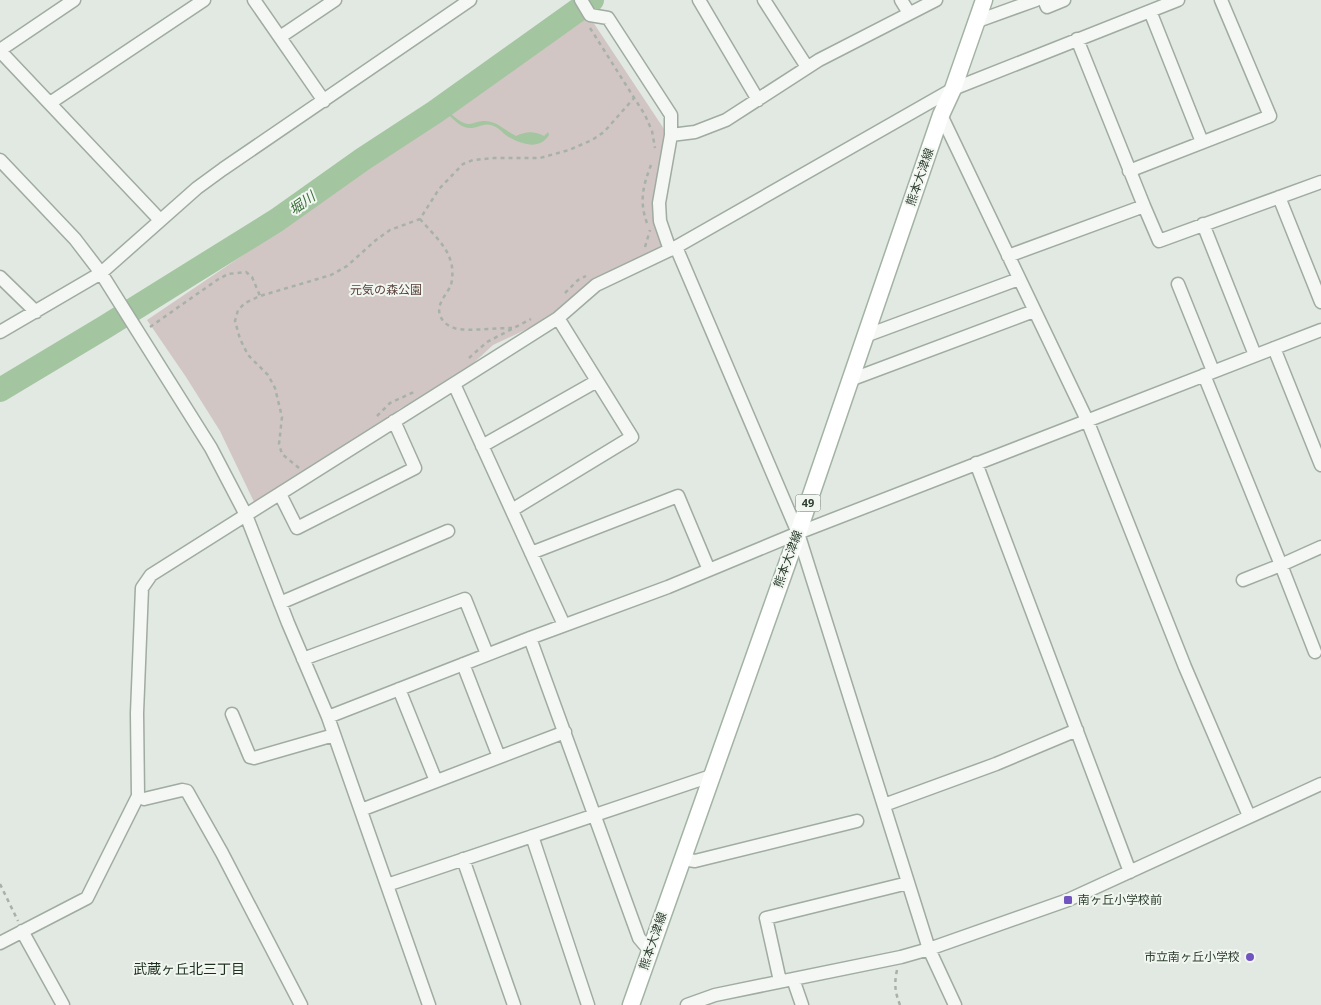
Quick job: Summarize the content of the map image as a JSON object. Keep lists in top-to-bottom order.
{
  "streets": {
    "main road": ["熊本大津線", "49"]
  },
  "districts": ["武蔵ヶ丘北三丁目"],
  "water": ["堀川"],
  "parks": ["元気の森公園"],
  "places": {
    "transit": ["南ヶ丘小学校前"],
    "other": ["市立南ヶ丘小学校"]
  }
}
